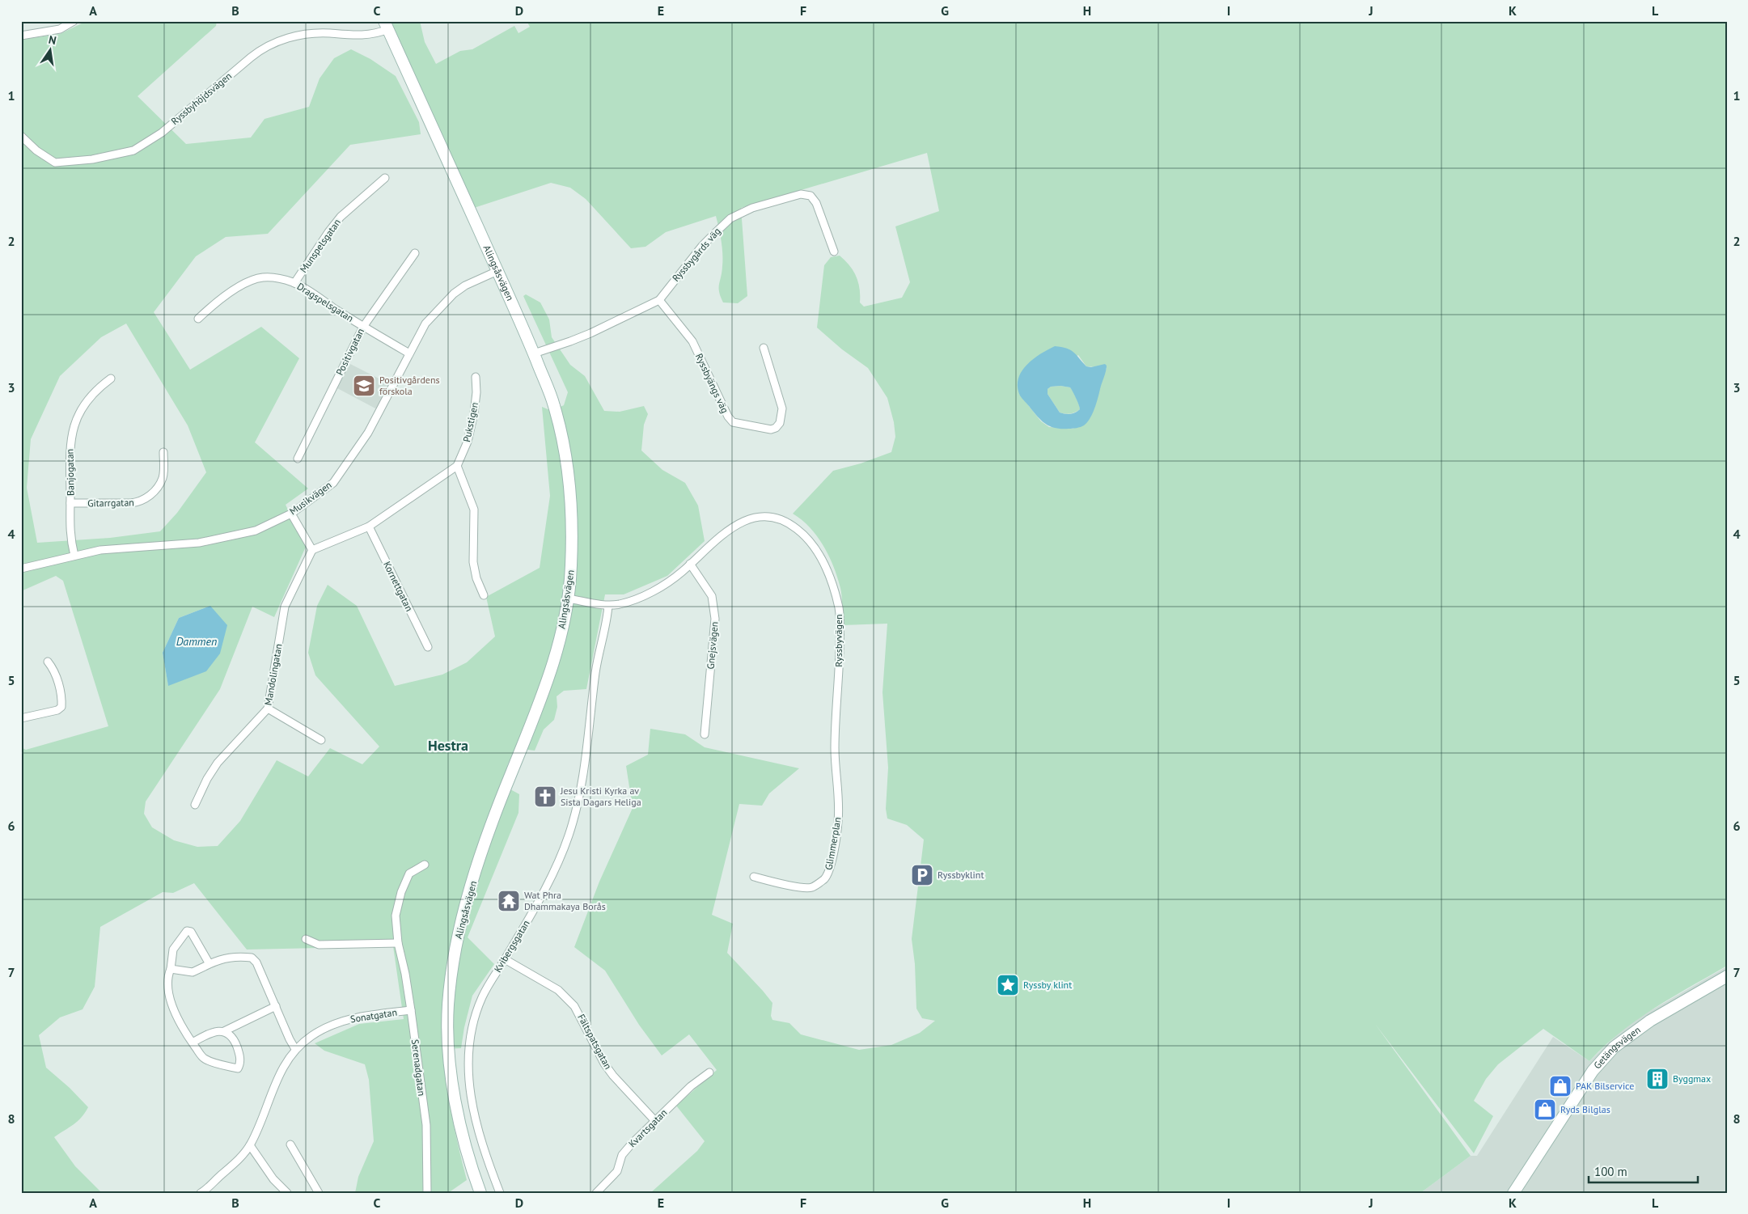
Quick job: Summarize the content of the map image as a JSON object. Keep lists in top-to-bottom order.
{
  "streets": {
    "main road": ["Alingsåsvägen", "Getängsvägen"],
    "street": [
      "Ryssbyhöjdsvägen",
      "Munspelsgatan",
      "Ryssbygårds väg",
      "Dragspelsgatan",
      "Positivgatan",
      "Ryssbyängs väg",
      "Pukstigen",
      "Banjogatan",
      "Musikvägen",
      "Gitarrgatan",
      "Kornettgatan",
      "Ryssbyvägen",
      "Gnejsvägen",
      "Mandolingatan",
      "Glimmerplan",
      "Kvibergsgatan",
      "Sonatgatan",
      "Fältspatsgatan",
      "Serenadgatan",
      "Kvartsgatan"
    ]
  },
  "crossings": [
    ["Ryssbyhöjdsvägen", "Alingsåsvägen"],
    ["Munspelsgatan", "Dragspelsgatan"],
    ["Ryssbygårds väg", "Alingsåsvägen"],
    ["Ryssbygårds väg", "Ryssbyängs väg"],
    ["Alingsåsvägen", "Musikvägen"],
    ["Alingsåsvägen", "Ryssbyvägen"],
    ["Dragspelsgatan", "Positivgatan"],
    ["Dragspelsgatan", "Musikvägen"],
    ["Banjogatan", "Musikvägen"],
    ["Banjogatan", "Gitarrgatan"],
    ["Ryssbyvägen", "Gnejsvägen"],
    ["Ryssbyvägen", "Glimmerplan"],
    ["Ryssbyvägen", "Kvibergsgatan"],
    ["Kvibergsgatan", "Fältspatsgatan"],
    ["Sonatgatan", "Serenadgatan"],
    ["Fältspatsgatan", "Kvartsgatan"]
  ],
  "districts": ["Hestra"],
  "water": ["Dammen"],
  "places": {
    "school or university": ["Positivgårdens förskola"],
    "church": ["Jesu Kristi Kyrka av Sista Dagars Heliga"],
    "parking": ["Ryssbyklint"],
    "temple": ["Wat Phra Dhammakaya Borås"],
    "place": ["Ryssby klint"],
    "building": ["Byggmax"],
    "shop": ["PAK Bilservice", "Ryds Bilglas"]
  },
  "scale_bar": "100 m",
  "north": "top",
  "grid": {
    "columns": [
      "A",
      "B",
      "C",
      "D",
      "E",
      "F",
      "G",
      "H",
      "I",
      "J",
      "K",
      "L"
    ],
    "rows": [
      "1",
      "2",
      "3",
      "4",
      "5",
      "6",
      "7",
      "8"
    ]
  }
}
